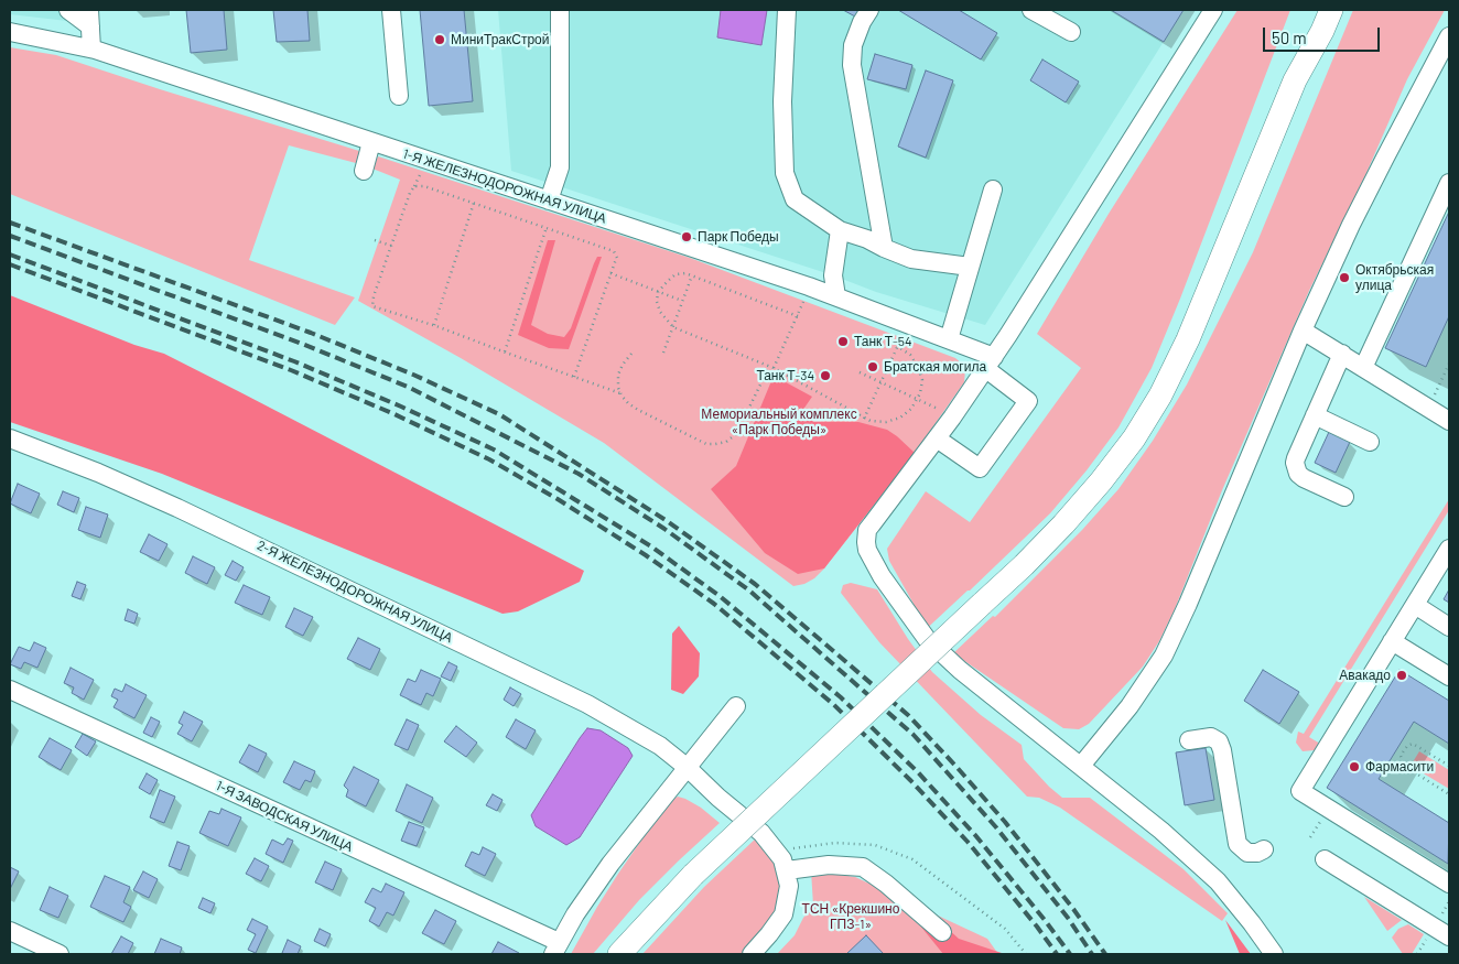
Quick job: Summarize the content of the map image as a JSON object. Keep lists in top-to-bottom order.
{
  "streets": {
    "street": ["1-Я ЖЕЛЕЗНОДОРОЖНАЯ УЛИЦА", "2-Я ЖЕЛЕЗНОДОРОЖНАЯ УЛИЦА", "1-Я ЗАВОДСКАЯ УЛИЦА"]
  },
  "parks": ["Мемориальный комплекс «Парк Победы»", "ТСН «Крекшино ГПЗ-1»"],
  "places": [
    "МиниТракСтрой",
    "Парк Победы",
    "Октябрьская улица",
    "Танк Т-54",
    "Братская могила",
    "Танк Т-34",
    "Авакадо",
    "Фармасити"
  ],
  "scale_bar": "50 m"
}
